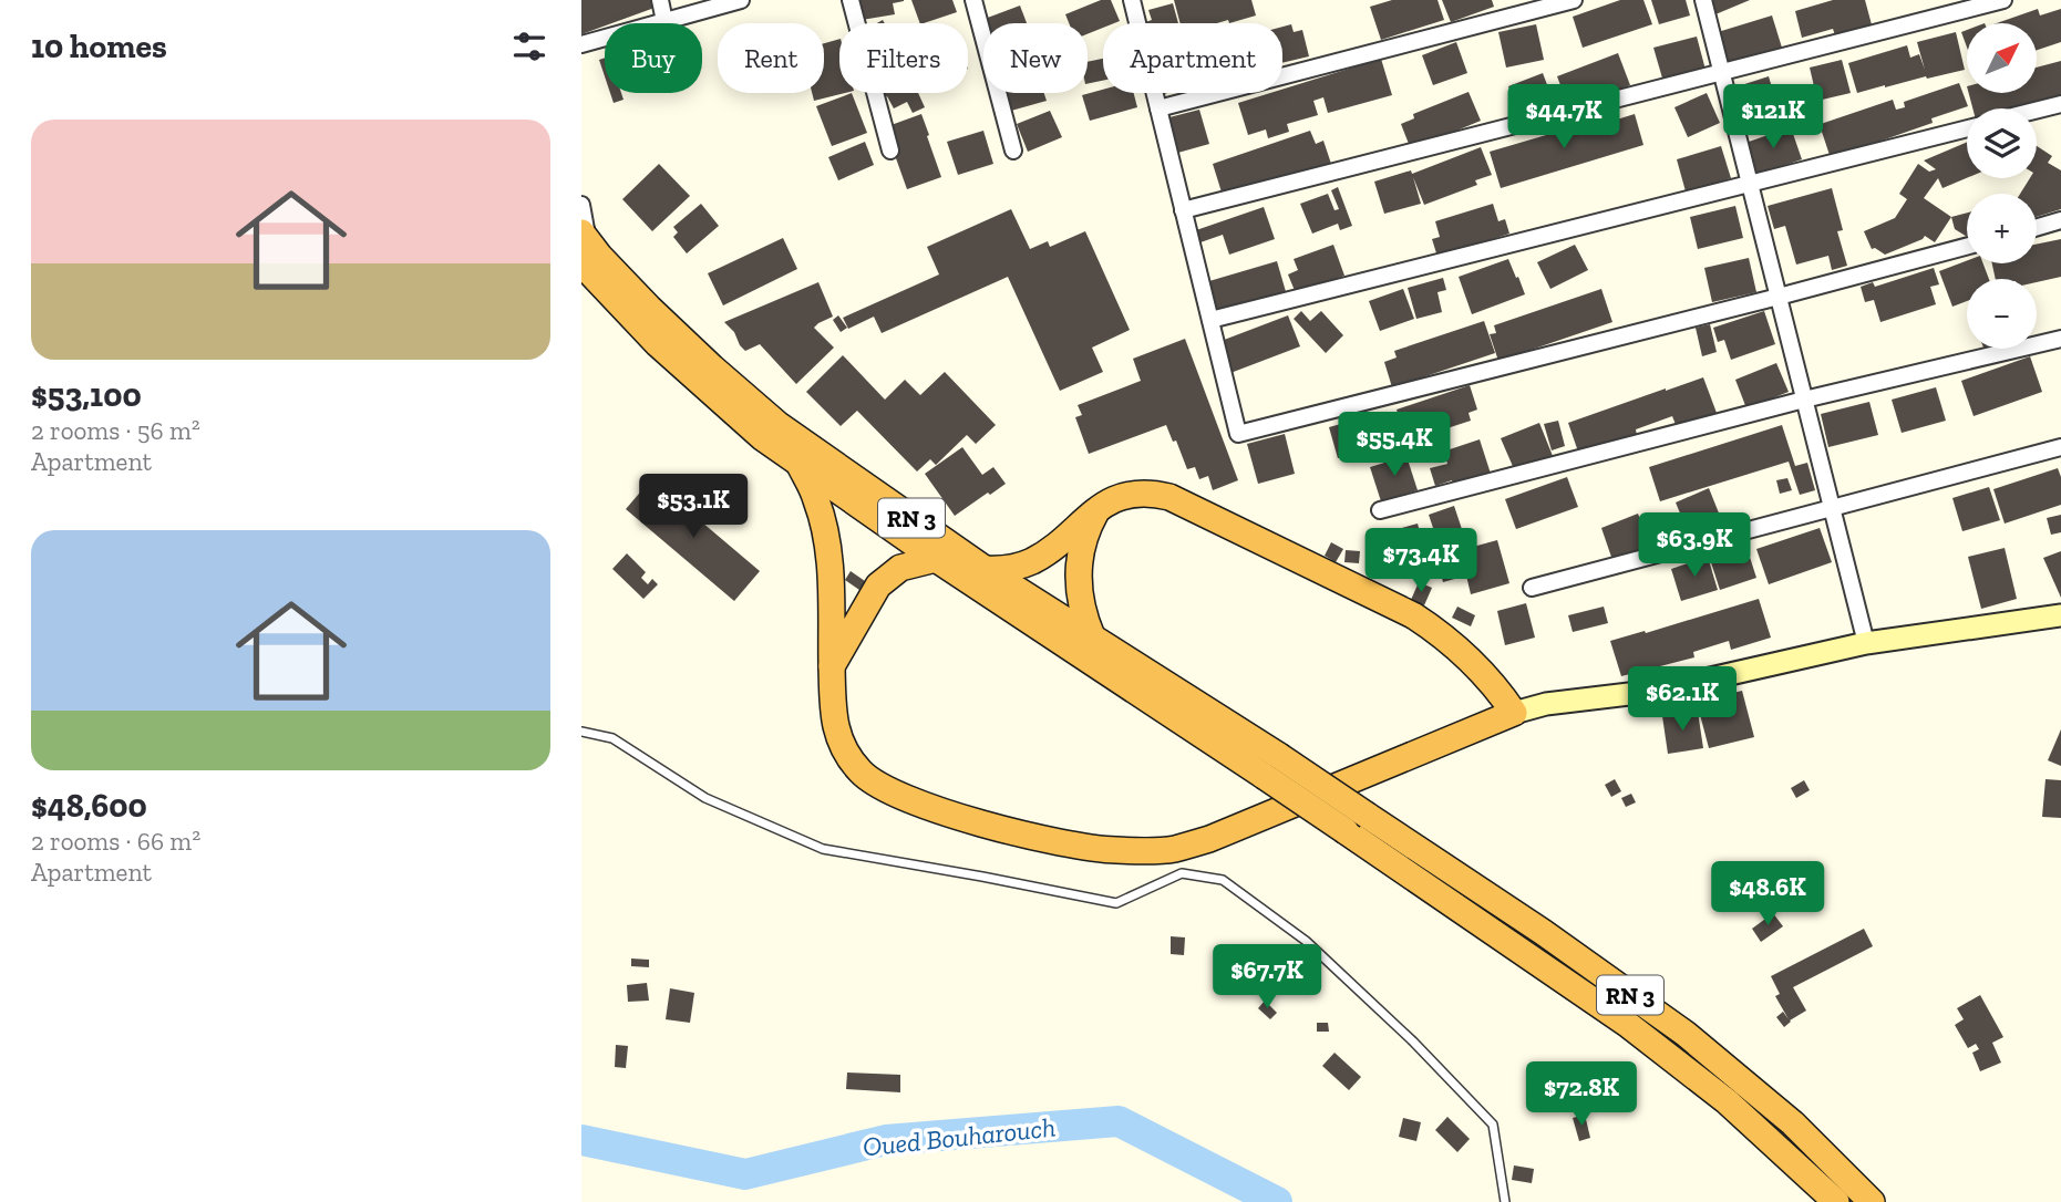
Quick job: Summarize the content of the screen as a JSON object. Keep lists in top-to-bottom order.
{
  "streets": {
    "highway": ["RN 3"]
  },
  "water": ["Oued Bouharouch"],
  "north": "top right",
  "page": {
    "heading": "10 homes",
    "map_buttons": ["+", "−"],
    "chip": [
      "Buy",
      "Rent",
      "Filters",
      "New",
      "Apartment"
    ],
    "price": [
      "$44.7K",
      "$121K",
      "$55.4K",
      "$53.1K",
      "$63.9K",
      "$73.4K",
      "$62.1K",
      "$48.6K",
      "$67.7K",
      "$72.8K"
    ],
    "list": [
      {
        "name": "$53,100",
        "note": "2 rooms · 56 m² · Apartment"
      },
      {
        "name": "$48,600",
        "note": "2 rooms · 66 m² · Apartment"
      }
    ]
  }
}
